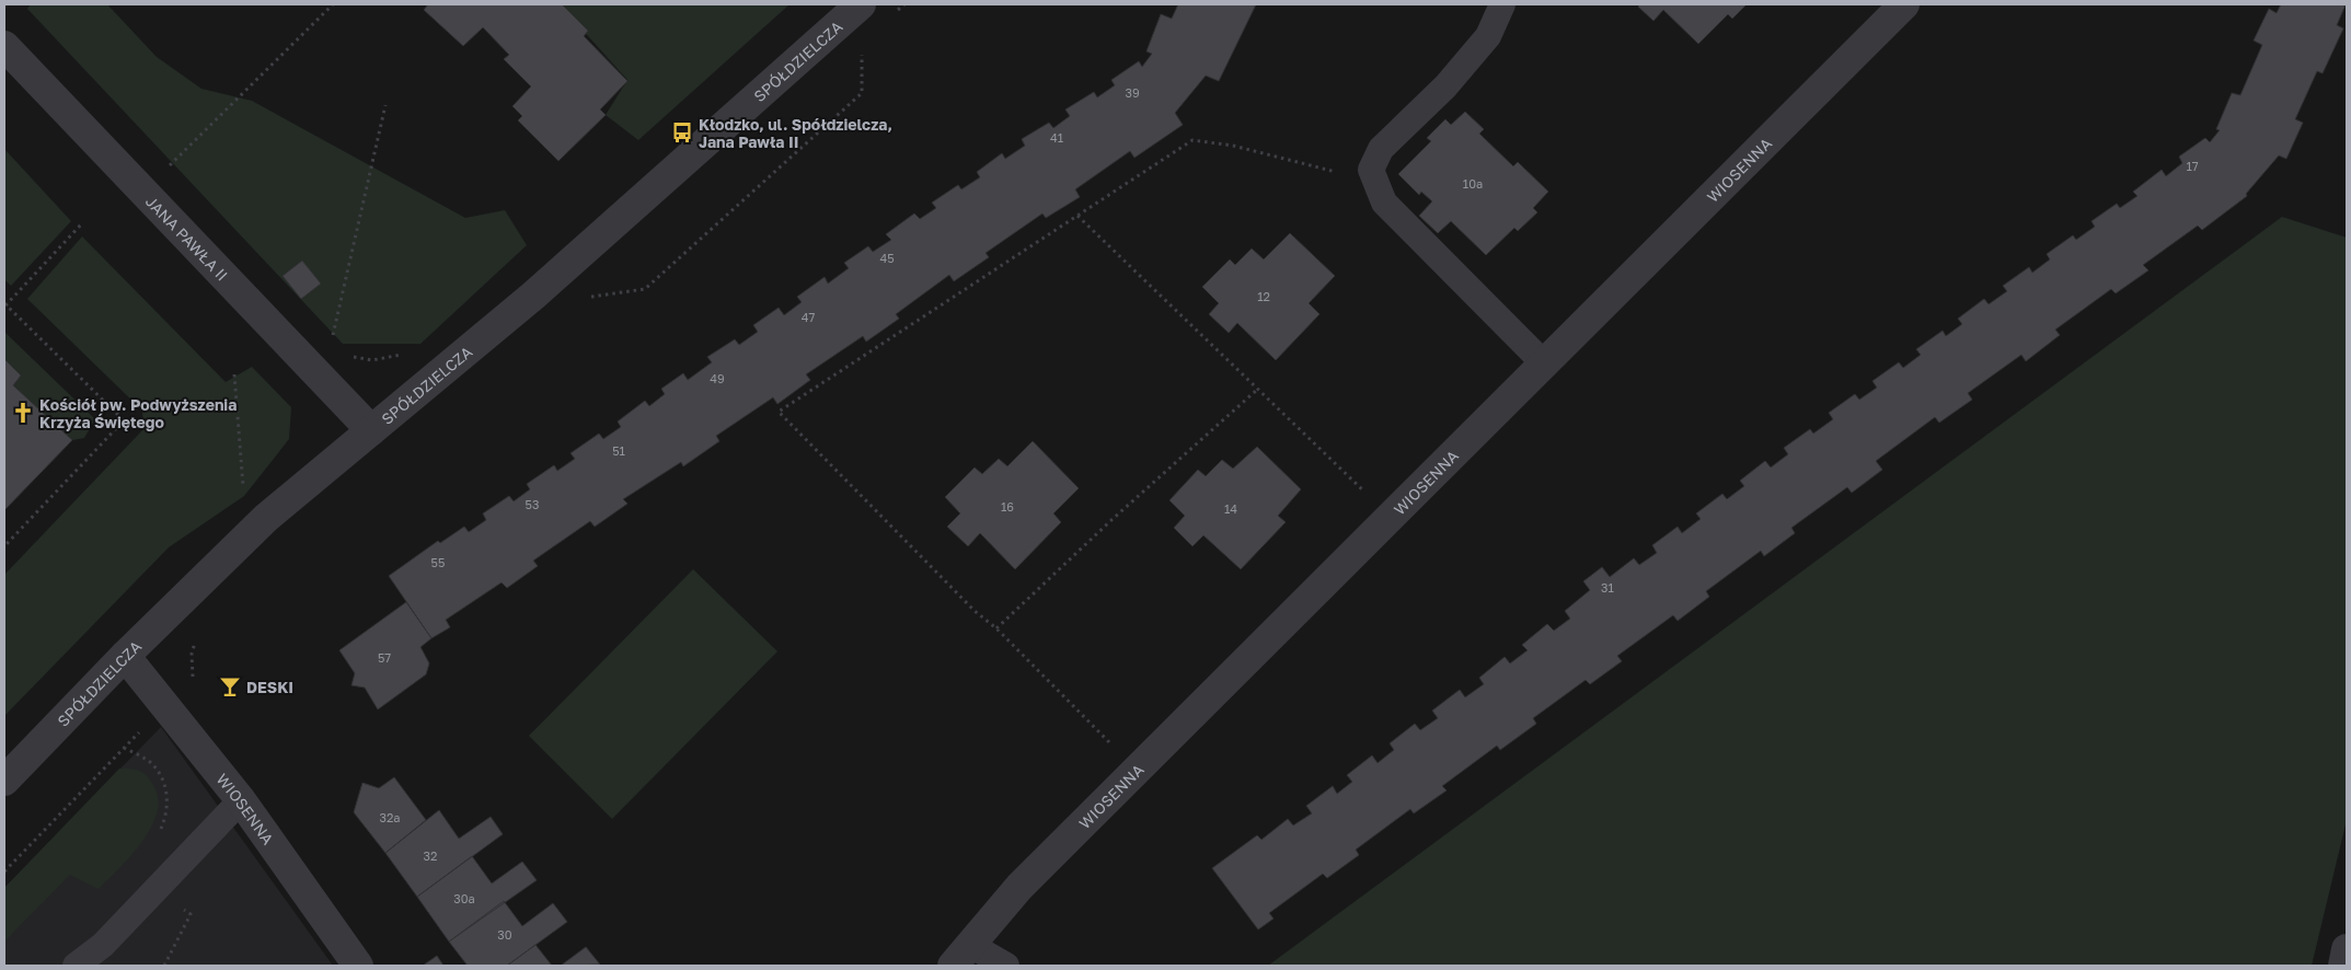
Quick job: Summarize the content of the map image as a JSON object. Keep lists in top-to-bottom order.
{
  "streets": {
    "street": ["SPÓŁDZIELCZA", "WIOSENNA", "JANA PAWŁA II"]
  },
  "crossings": [
    ["SPÓŁDZIELCZA", "WIOSENNA"],
    ["SPÓŁDZIELCZA", "JANA PAWŁA II"]
  ],
  "places": {
    "bus stop": ["Kłodzko, ul. Spółdzielcza, Jana Pawła II"],
    "church": ["Kościół pw. Podwyższenia Krzyża Świętego"],
    "bar": ["DESKI"]
  },
  "house_numbers": [
    "39",
    "41",
    "17",
    "10a",
    "45",
    "12",
    "47",
    "49",
    "51",
    "53",
    "16",
    "14",
    "55",
    "31",
    "57",
    "32a",
    "32",
    "30a",
    "30"
  ]
}
